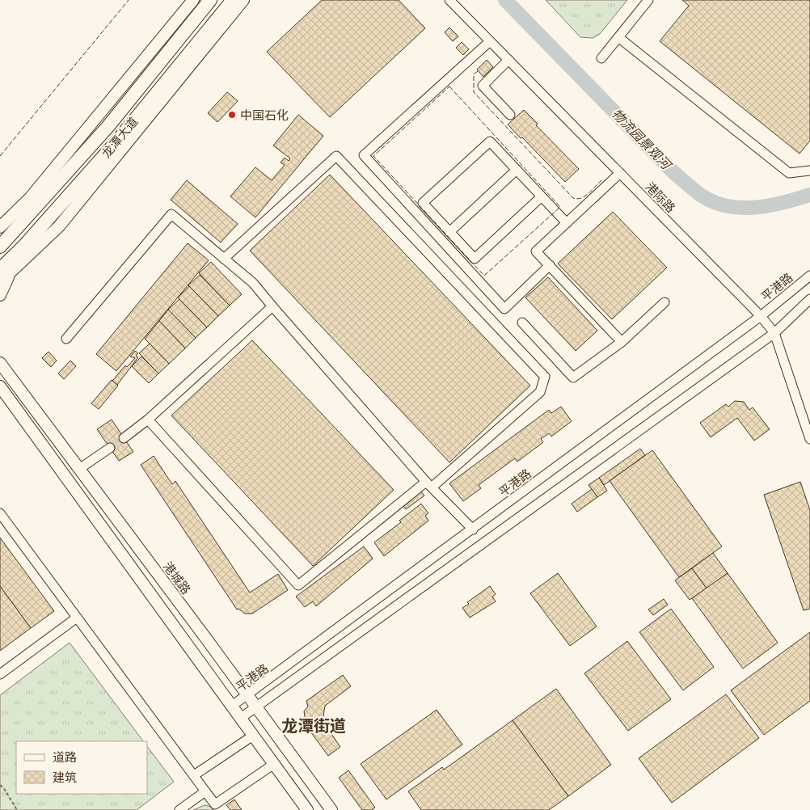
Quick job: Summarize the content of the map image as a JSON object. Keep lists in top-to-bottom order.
{
  "streets": {
    "highway": ["龙潭大道"],
    "main road": ["港城路"],
    "street": ["港际路", "平港路"]
  },
  "crossings": [
    ["港际路", "平港路"],
    ["平港路", "港城路"]
  ],
  "districts": ["龙潭街道"],
  "water": ["物流园景观河"],
  "places": ["中国石化"],
  "legend": ["道路", "建筑"]
}
